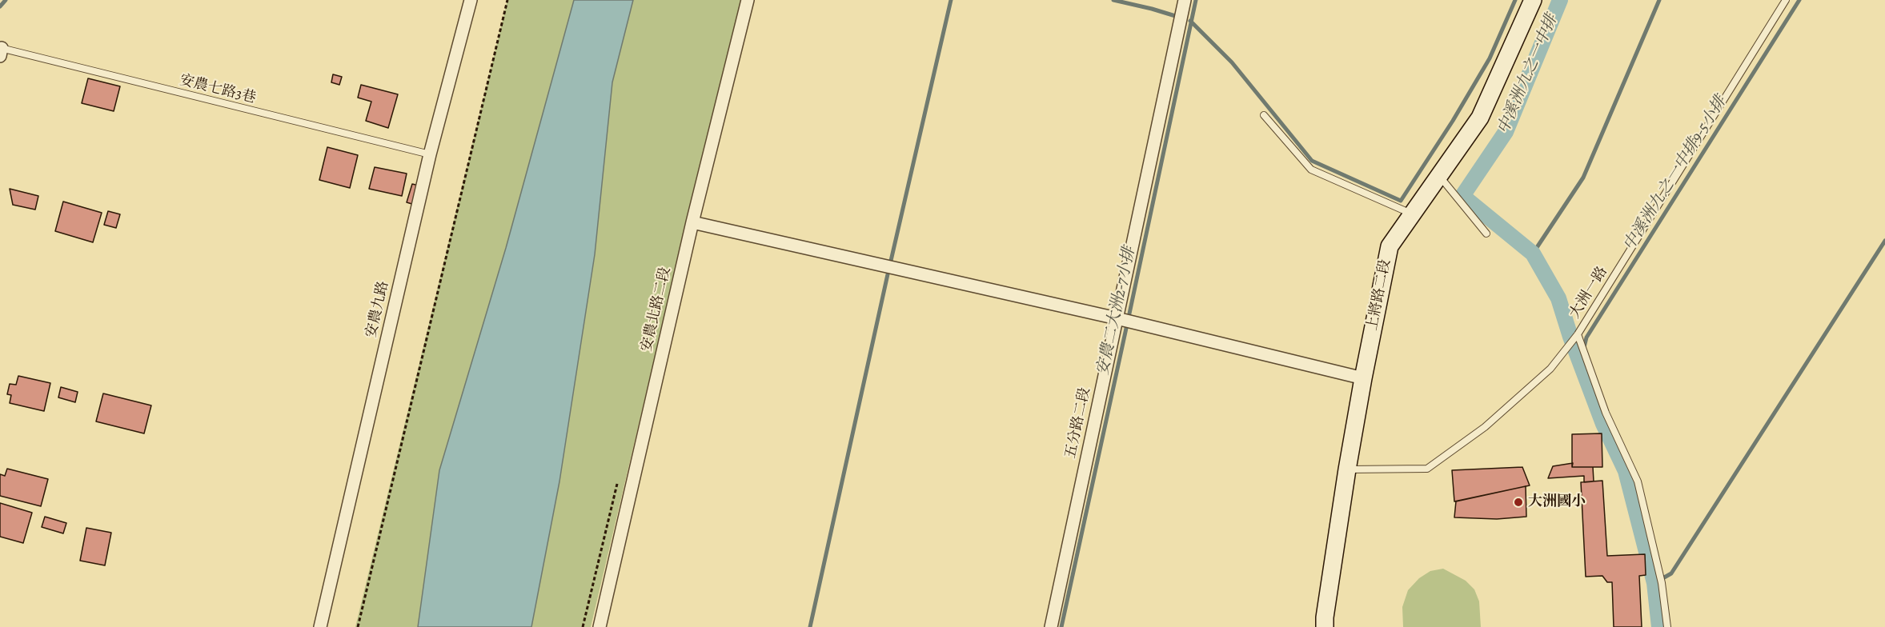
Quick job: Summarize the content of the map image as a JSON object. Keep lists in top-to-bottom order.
{
  "streets": {
    "main road": ["上將路二段"],
    "street": ["安農九路", "安農北路二段", "五分路二段"],
    "lane": ["安農七路3巷", "大洲一路"]
  },
  "crossings": [
    ["安農七路3巷", "安農九路"],
    ["大洲一路", "上將路二段"]
  ],
  "water": ["中溪洲九之一中排", "中溪洲九之一中排9-5小排", "安農二大洲2-7小排"],
  "places": ["大洲國小"]
}
